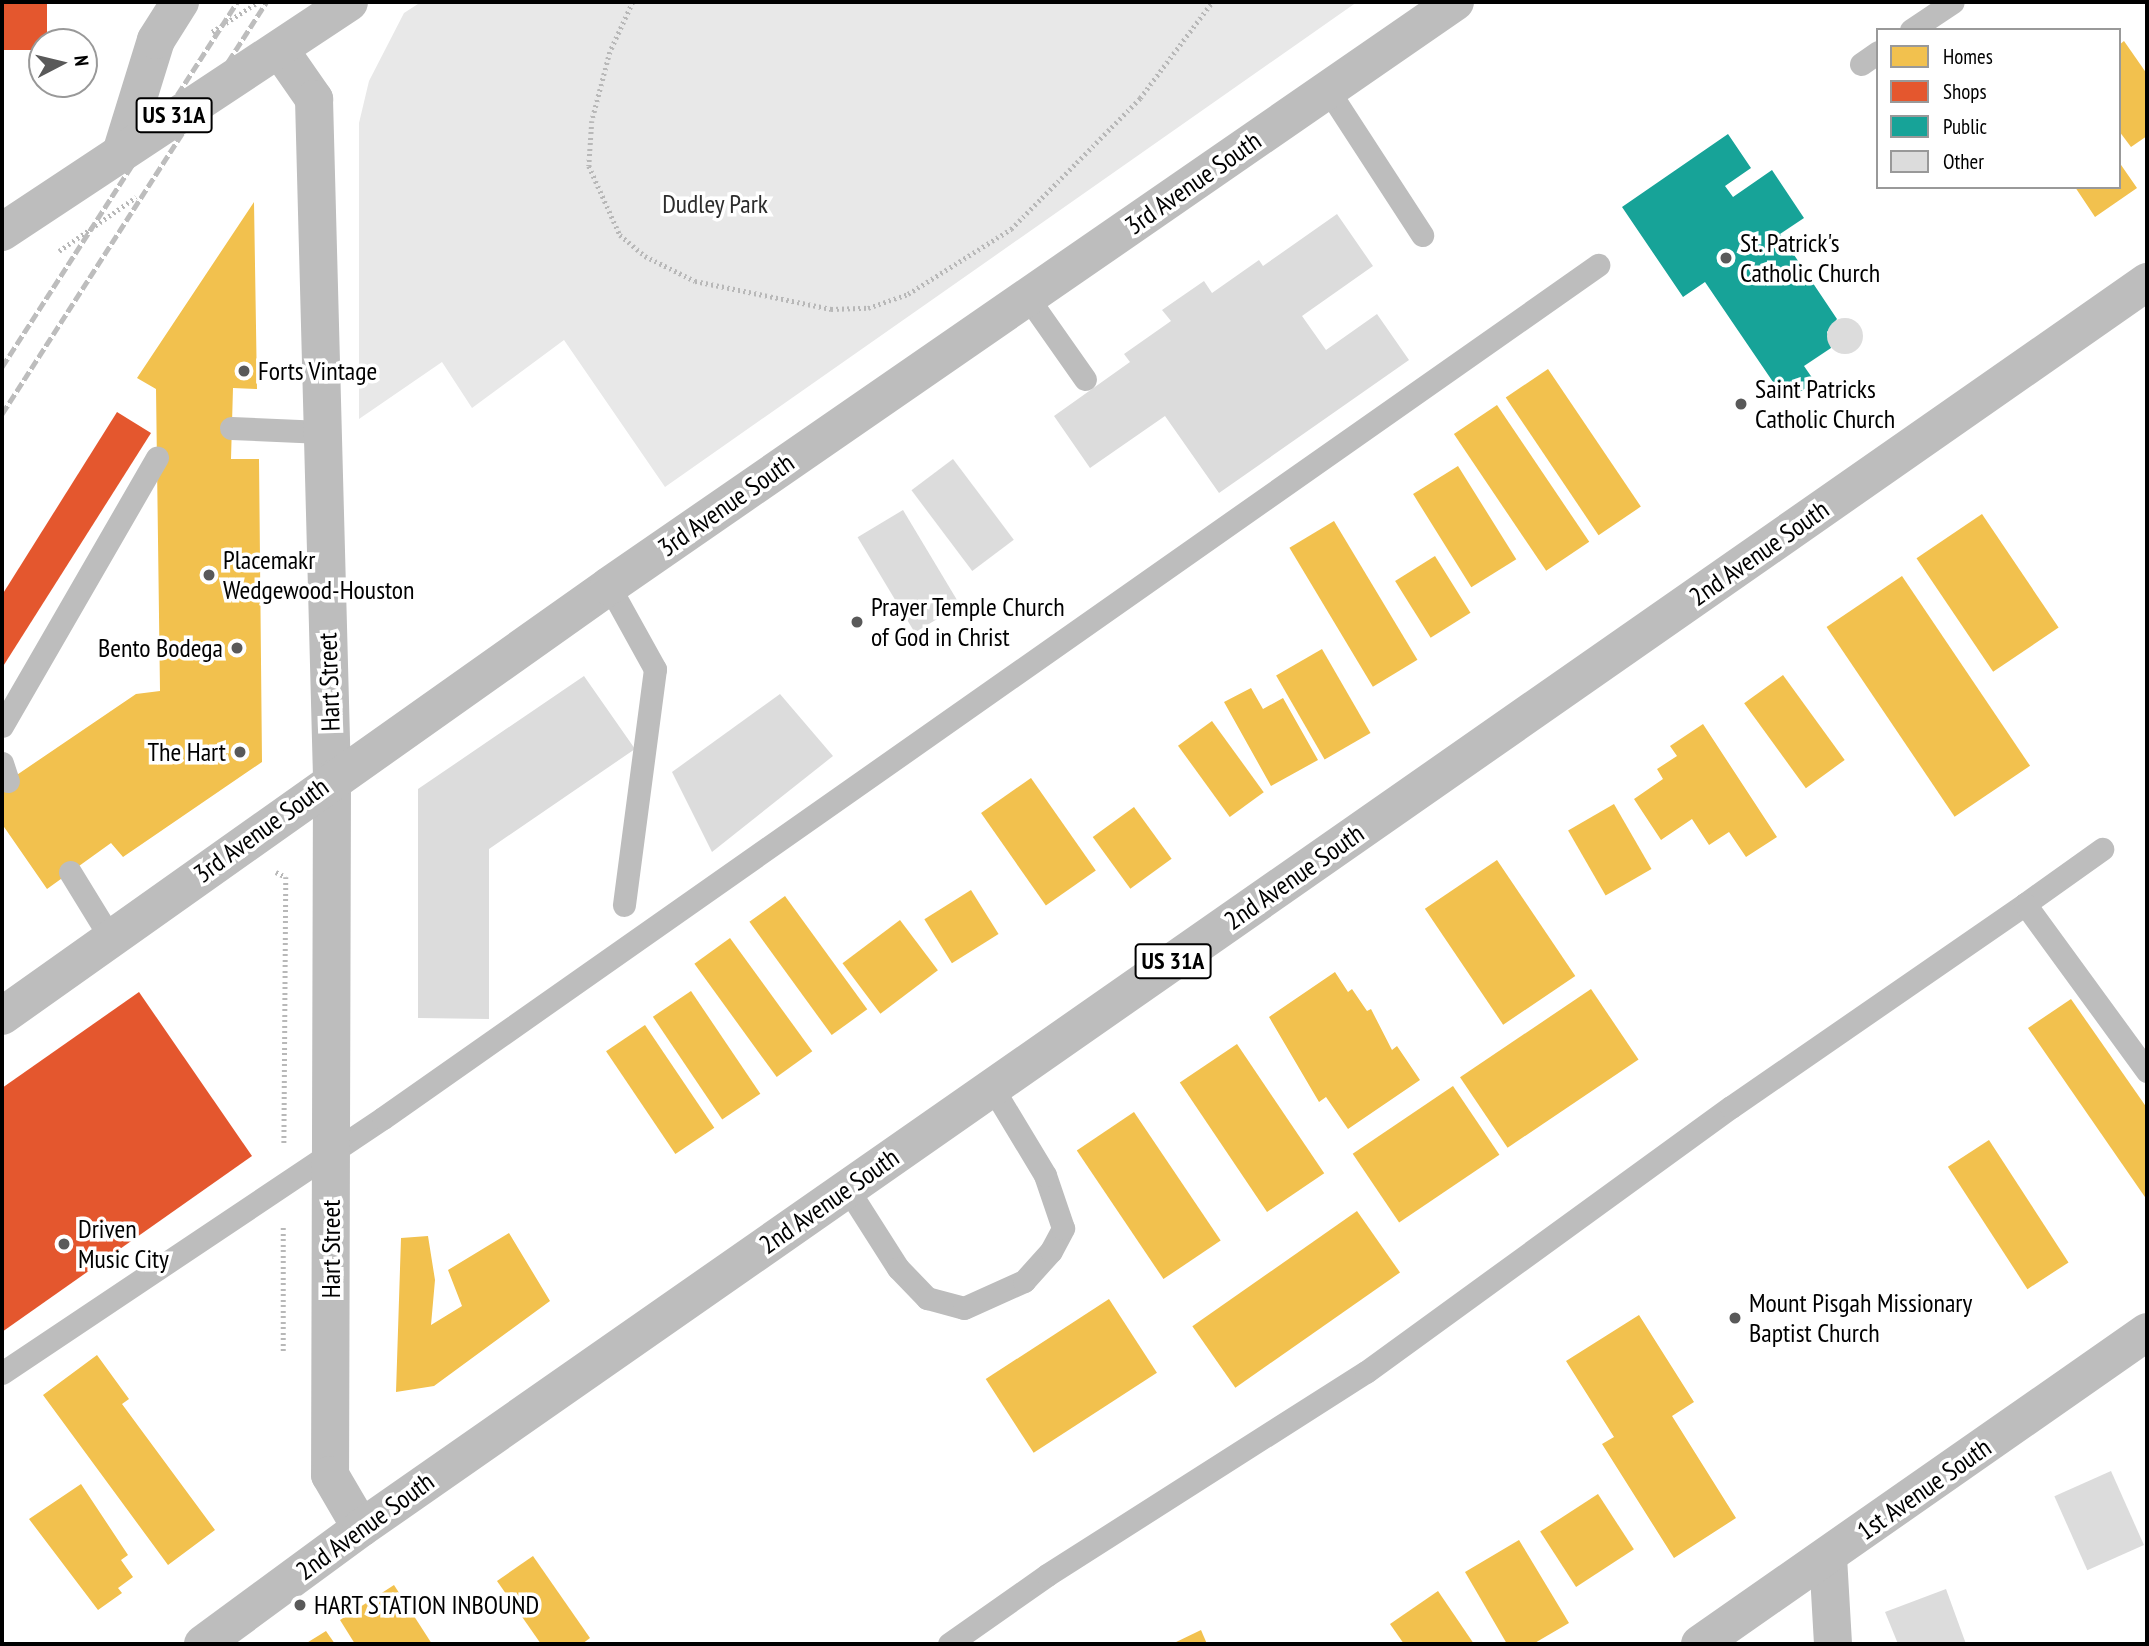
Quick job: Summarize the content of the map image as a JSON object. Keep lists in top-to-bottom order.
{
  "streets": {
    "street": [
      "US 31A",
      "3rd Avenue South",
      "2nd Avenue South",
      "Hart Street",
      "1st Avenue South"
    ]
  },
  "crossings": [
    ["US 31A", "Hart Street"],
    ["3rd Avenue South", "Hart Street"],
    ["2nd Avenue South", "Hart Street"]
  ],
  "parks": ["Dudley Park"],
  "places": [
    "St. Patrick's Catholic Church",
    "Forts Vintage",
    "Saint Patricks Catholic Church",
    "Placemakr Wedgewood-Houston",
    "Prayer Temple Church of God in Christ",
    "Bento Bodega",
    "The Hart",
    "Driven Music City",
    "Mount Pisgah Missionary Baptist Church",
    "HART STATION INBOUND"
  ],
  "legend": [
    "Homes",
    "Shops",
    "Public",
    "Other"
  ],
  "north": "right"
}
